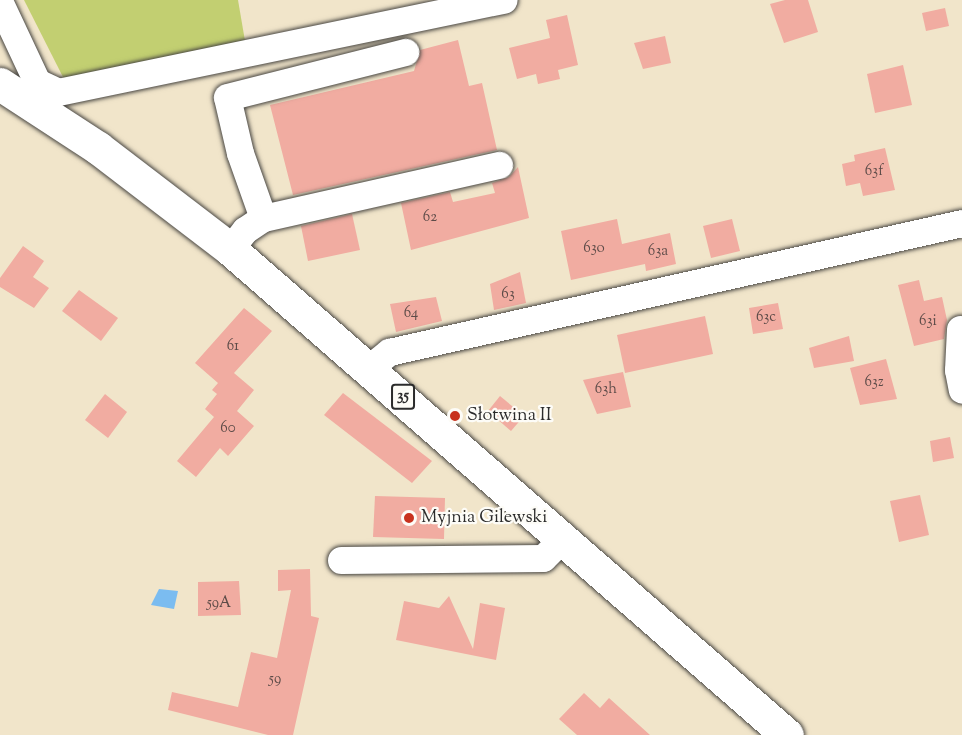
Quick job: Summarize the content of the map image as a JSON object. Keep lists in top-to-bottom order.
{
  "streets": {
    "main road": ["35"]
  },
  "places": ["Słotwina II", "Myjnia Gilewski"],
  "house_numbers": [
    "63f",
    "62",
    "63o",
    "63a",
    "63",
    "64",
    "63c",
    "63i",
    "61",
    "63z",
    "63h",
    "60",
    "59A",
    "59"
  ]
}
